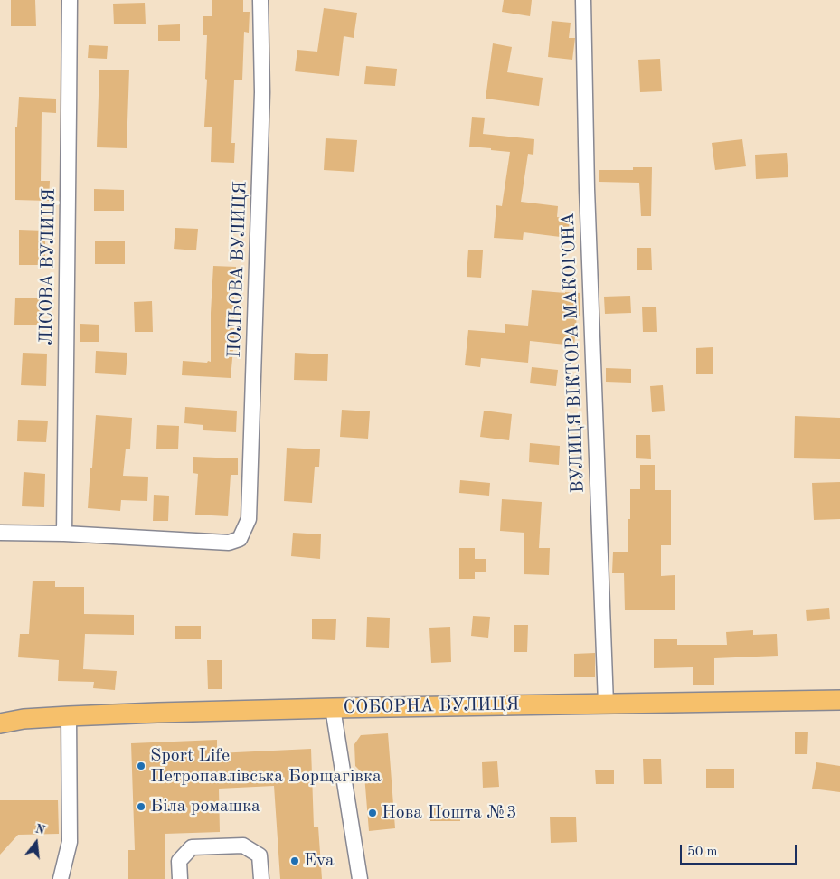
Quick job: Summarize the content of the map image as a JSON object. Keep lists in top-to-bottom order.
{
  "streets": {
    "main road": ["СОБОРНА ВУЛИЦЯ"],
    "street": ["ЛІСОВА ВУЛИЦЯ", "ПОЛЬОВА ВУЛИЦЯ", "ВУЛИЦЯ ВІКТОРА МАКОГОНА"]
  },
  "crossings": [
    ["ЛІСОВА ВУЛИЦЯ", "ПОЛЬОВА ВУЛИЦЯ"],
    ["ВУЛИЦЯ ВІКТОРА МАКОГОНА", "СОБОРНА ВУЛИЦЯ"]
  ],
  "places": [
    "Sport Life Петропавлівська Борщагівка",
    "Біла ромашка",
    "Нова Пошта №3",
    "Eva"
  ],
  "scale_bar": "50 m",
  "north": "top"
}
